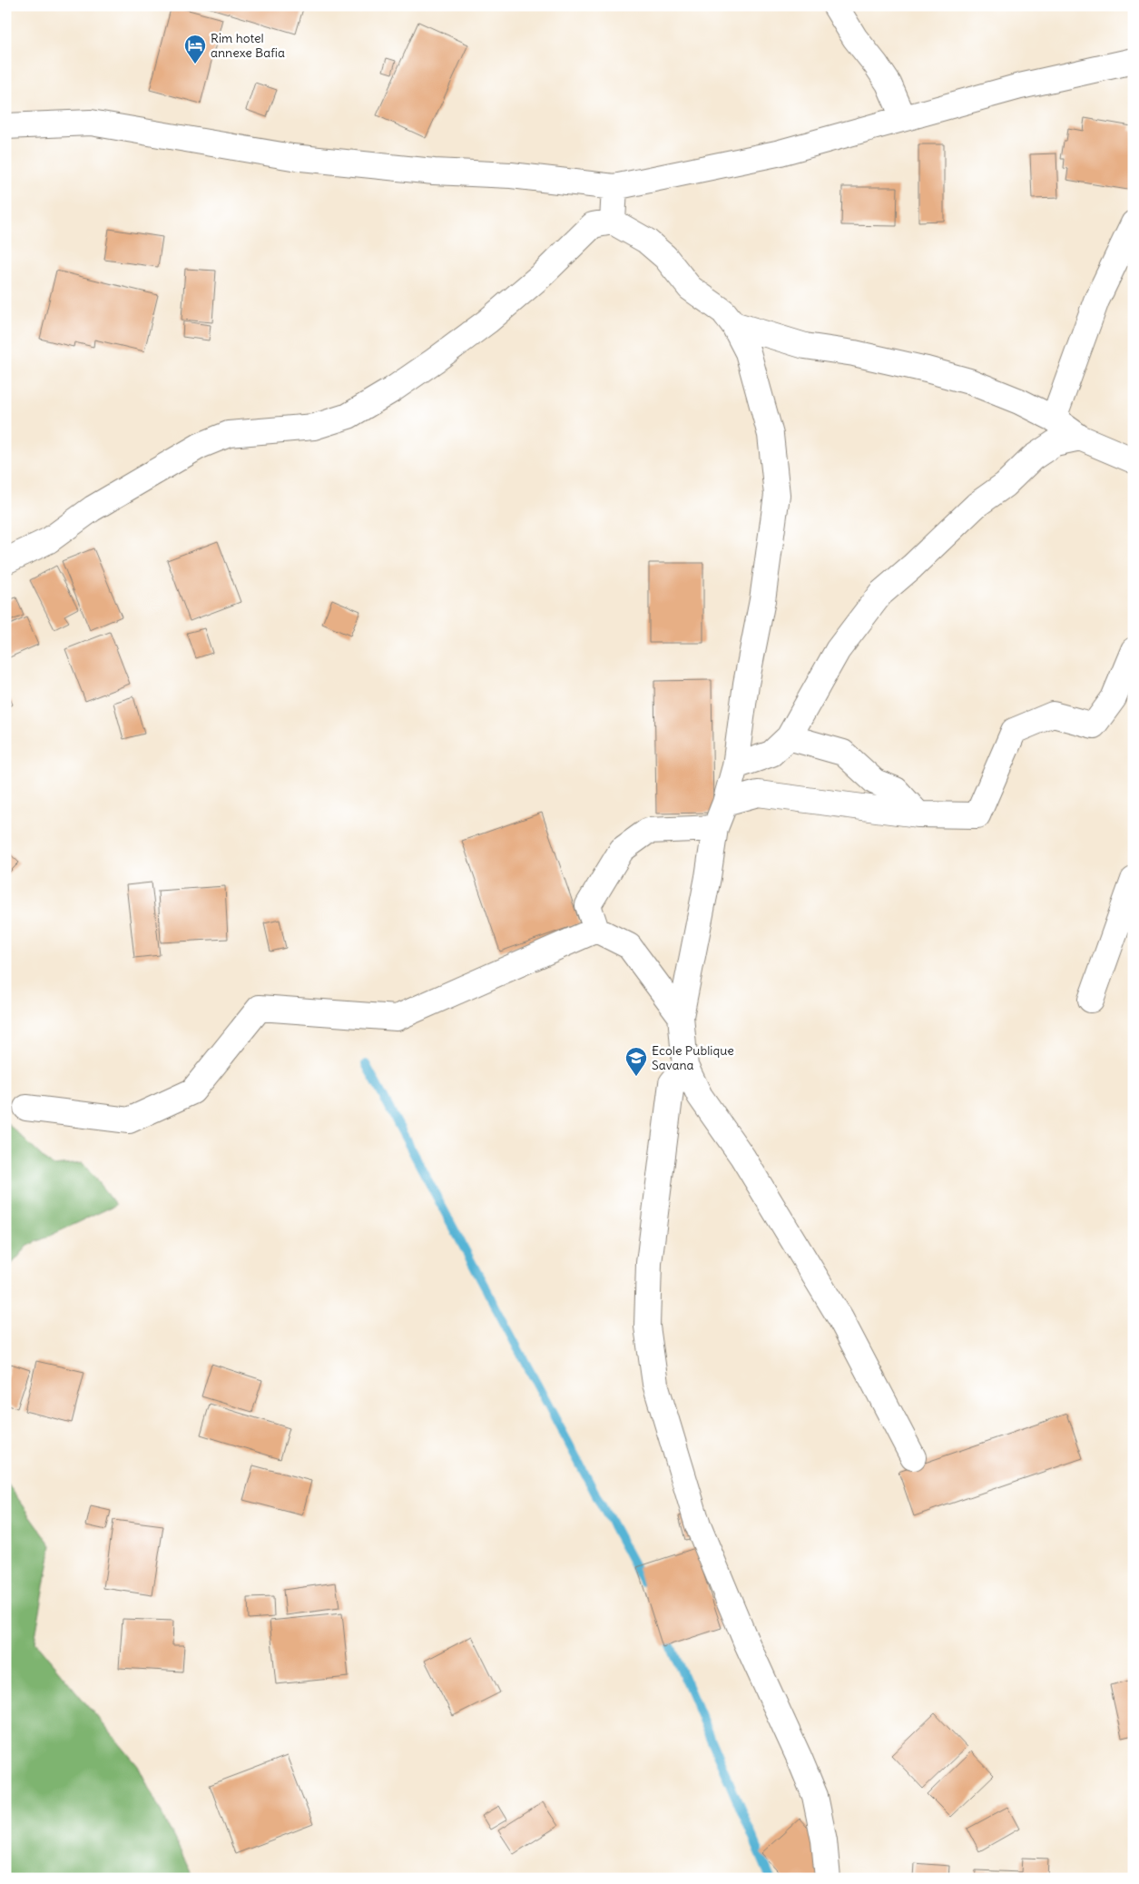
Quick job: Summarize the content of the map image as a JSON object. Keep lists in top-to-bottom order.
{
  "places": {
    "hotel": ["Rim hotel annexe Bafia"],
    "school or university": ["Ecole Publique Savana"]
  }
}
